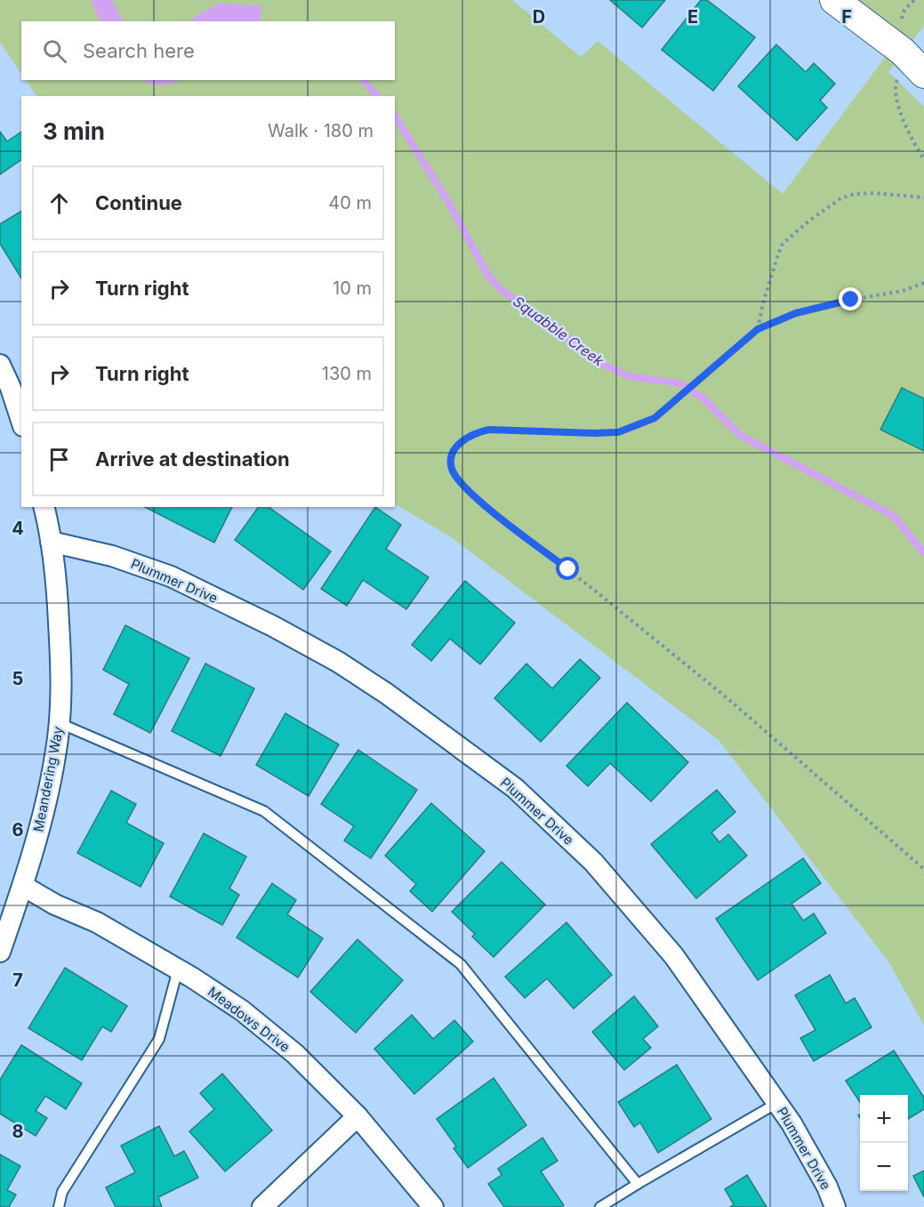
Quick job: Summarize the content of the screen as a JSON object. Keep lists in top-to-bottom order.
{
  "streets": {
    "street": ["Plummer Drive", "Meandering Way", "Meadows Drive"]
  },
  "crossings": [
    ["Plummer Drive", "Meandering Way"],
    ["Meandering Way", "Meadows Drive"]
  ],
  "water": ["Squabble Creek"],
  "page": {
    "search": "Search here",
    "heading": ["3 min", "Walk · 180 m"],
    "list": [
      ["Continue", "40 m"],
      ["Turn right", "10 m"],
      ["Turn right", "130 m"],
      "Arrive at destination"
    ],
    "map_buttons": ["+", "−"]
  },
  "grid": {
    "columns": ["D", "E", "F"],
    "rows": [
      "4",
      "5",
      "6",
      "7",
      "8"
    ]
  }
}
